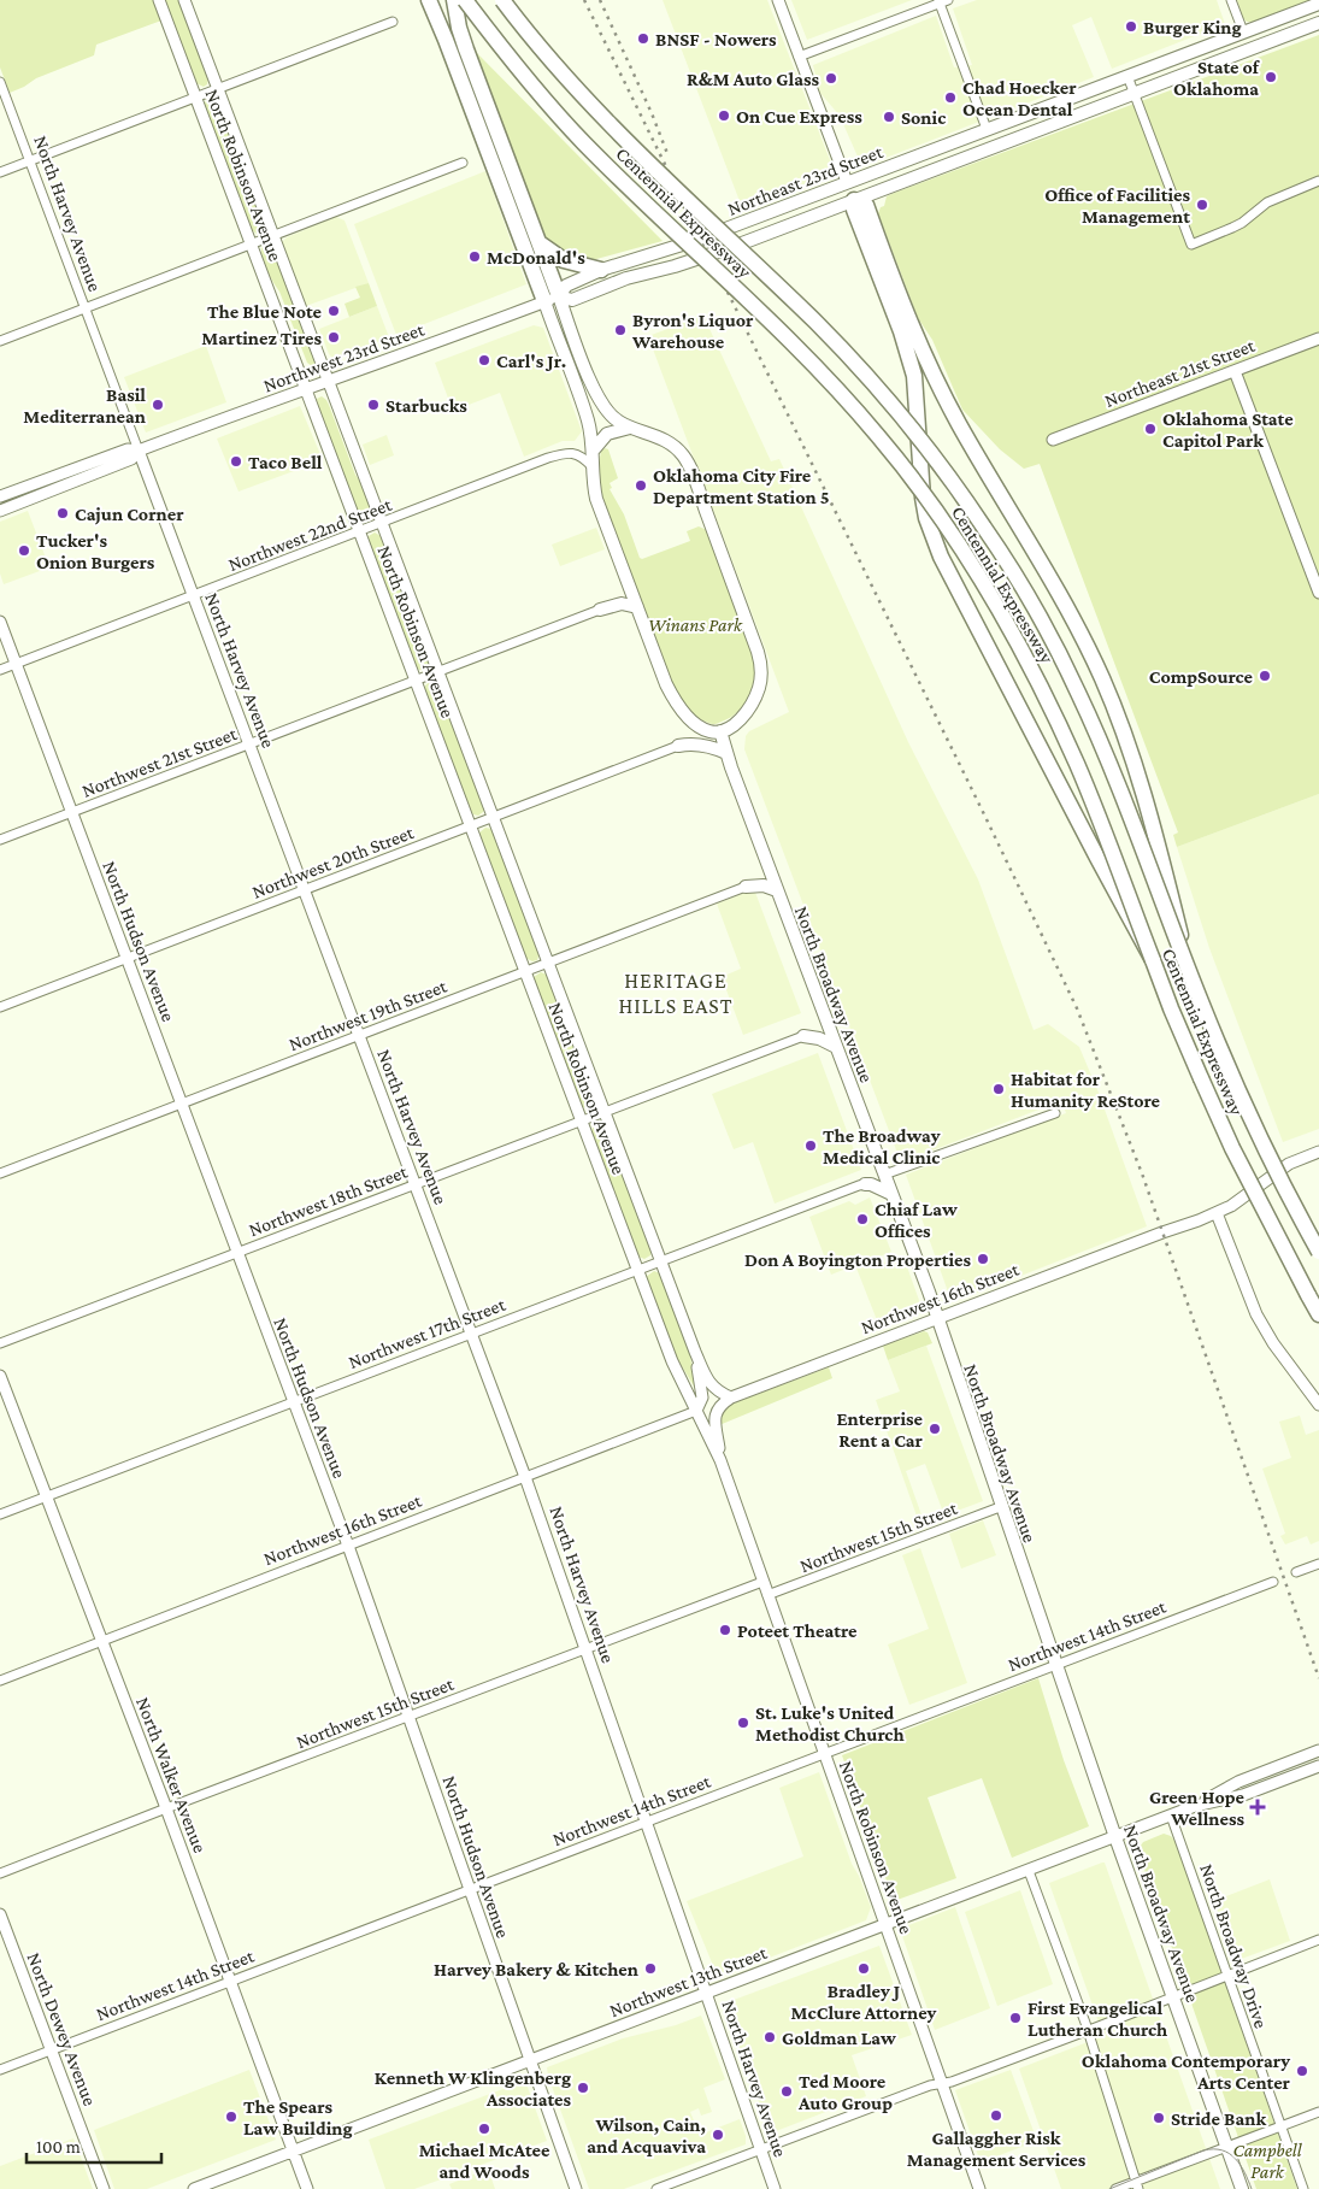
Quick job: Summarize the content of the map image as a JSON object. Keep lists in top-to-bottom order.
{
  "streets": {
    "highway": ["Centennial Expressway"],
    "main road": ["Northeast 23rd Street", "North Broadway Avenue"],
    "street": [
      "North Robinson Avenue",
      "North Harvey Avenue",
      "Northwest 23rd Street",
      "Northeast 21st Street",
      "Northwest 22nd Street",
      "Northwest 21st Street",
      "Northwest 20th Street",
      "North Hudson Avenue",
      "Northwest 19th Street",
      "Northwest 18th Street",
      "Northwest 16th Street",
      "Northwest 17th Street",
      "Northwest 15th Street",
      "Northwest 14th Street",
      "North Walker Avenue",
      "North Broadway Drive",
      "Northwest 13th Street",
      "North Dewey Avenue"
    ]
  },
  "crossings": [
    ["North Robinson Avenue", "Northwest 23rd Street"],
    ["North Robinson Avenue", "Northwest 22nd Street"],
    ["North Robinson Avenue", "Northwest 21st Street"],
    ["North Robinson Avenue", "Northwest 20th Street"],
    ["North Robinson Avenue", "Northwest 19th Street"],
    ["North Robinson Avenue", "Northwest 18th Street"],
    ["North Robinson Avenue", "Northwest 16th Street"],
    ["North Robinson Avenue", "Northwest 17th Street"],
    ["North Robinson Avenue", "Northwest 15th Street"],
    ["North Robinson Avenue", "Northwest 14th Street"],
    ["North Robinson Avenue", "Northwest 13th Street"],
    ["Northeast 23rd Street", "Northwest 23rd Street"],
    ["North Harvey Avenue", "Northwest 23rd Street"],
    ["North Harvey Avenue", "Northwest 22nd Street"],
    ["North Harvey Avenue", "Northwest 21st Street"],
    ["North Harvey Avenue", "Northwest 20th Street"],
    ["North Harvey Avenue", "Northwest 19th Street"],
    ["North Harvey Avenue", "Northwest 18th Street"],
    ["North Harvey Avenue", "Northwest 16th Street"],
    ["North Harvey Avenue", "Northwest 17th Street"],
    ["North Harvey Avenue", "Northwest 15th Street"],
    ["North Harvey Avenue", "Northwest 14th Street"],
    ["North Harvey Avenue", "Northwest 13th Street"],
    ["Northwest 22nd Street", "North Hudson Avenue"],
    ["Northwest 21st Street", "North Hudson Avenue"],
    ["Northwest 20th Street", "North Hudson Avenue"],
    ["North Hudson Avenue", "Northwest 19th Street"],
    ["North Hudson Avenue", "Northwest 18th Street"],
    ["North Hudson Avenue", "Northwest 16th Street"],
    ["North Hudson Avenue", "Northwest 17th Street"],
    ["North Hudson Avenue", "Northwest 15th Street"],
    ["North Hudson Avenue", "Northwest 14th Street"],
    ["North Hudson Avenue", "Northwest 13th Street"],
    ["North Broadway Avenue", "Northwest 16th Street"],
    ["North Broadway Avenue", "Northwest 15th Street"],
    ["North Broadway Avenue", "Northwest 14th Street"],
    ["North Broadway Avenue", "Northwest 13th Street"],
    ["Northwest 16th Street", "North Walker Avenue"],
    ["Northwest 17th Street", "North Walker Avenue"],
    ["Northwest 15th Street", "North Walker Avenue"],
    ["Northwest 14th Street", "North Walker Avenue"],
    ["Northwest 14th Street", "North Dewey Avenue"],
    ["North Walker Avenue", "Northwest 13th Street"],
    ["North Broadway Drive", "Northwest 13th Street"]
  ],
  "districts": ["HERITAGE HILLS EAST"],
  "parks": ["Winans Park", "Campbell Park"],
  "places": {
    "other": [
      "Burger King",
      "BNSF - Nowers",
      "State of Oklahoma",
      "R&M Auto Glass",
      "Chad Hoecker Ocean Dental",
      "On Cue Express",
      "Sonic",
      "Office of Facilities Management",
      "McDonald's",
      "The Blue Note",
      "Byron's Liquor Warehouse",
      "Martinez Tires",
      "Carl's Jr.",
      "Basil Mediterranean",
      "Starbucks",
      "Oklahoma State Capitol Park",
      "Taco Bell",
      "Oklahoma City Fire Department Station 5",
      "Cajun Corner",
      "Tucker's Onion Burgers",
      "CompSource",
      "Habitat for Humanity ReStore",
      "The Broadway Medical Clinic",
      "Chiaf Law Offices",
      "Don A Boyington Properties",
      "Enterprise Rent a Car",
      "Poteet Theatre",
      "St. Luke's United Methodist Church",
      "Harvey Bakery & Kitchen",
      "Bradley J McClure Attorney",
      "First Evangelical Lutheran Church",
      "Goldman Law",
      "Oklahoma Contemporary Arts Center",
      "Kenneth W Klingenberg Associates",
      "Ted Moore Auto Group",
      "Gallaggher Risk Management Services",
      "The Spears Law Building",
      "Stride Bank",
      "Michael McAtee and Woods",
      "Wilson, Cain, and Acquaviva"
    ],
    "health": ["Green Hope Wellness"]
  },
  "scale_bar": "100 m"
}
